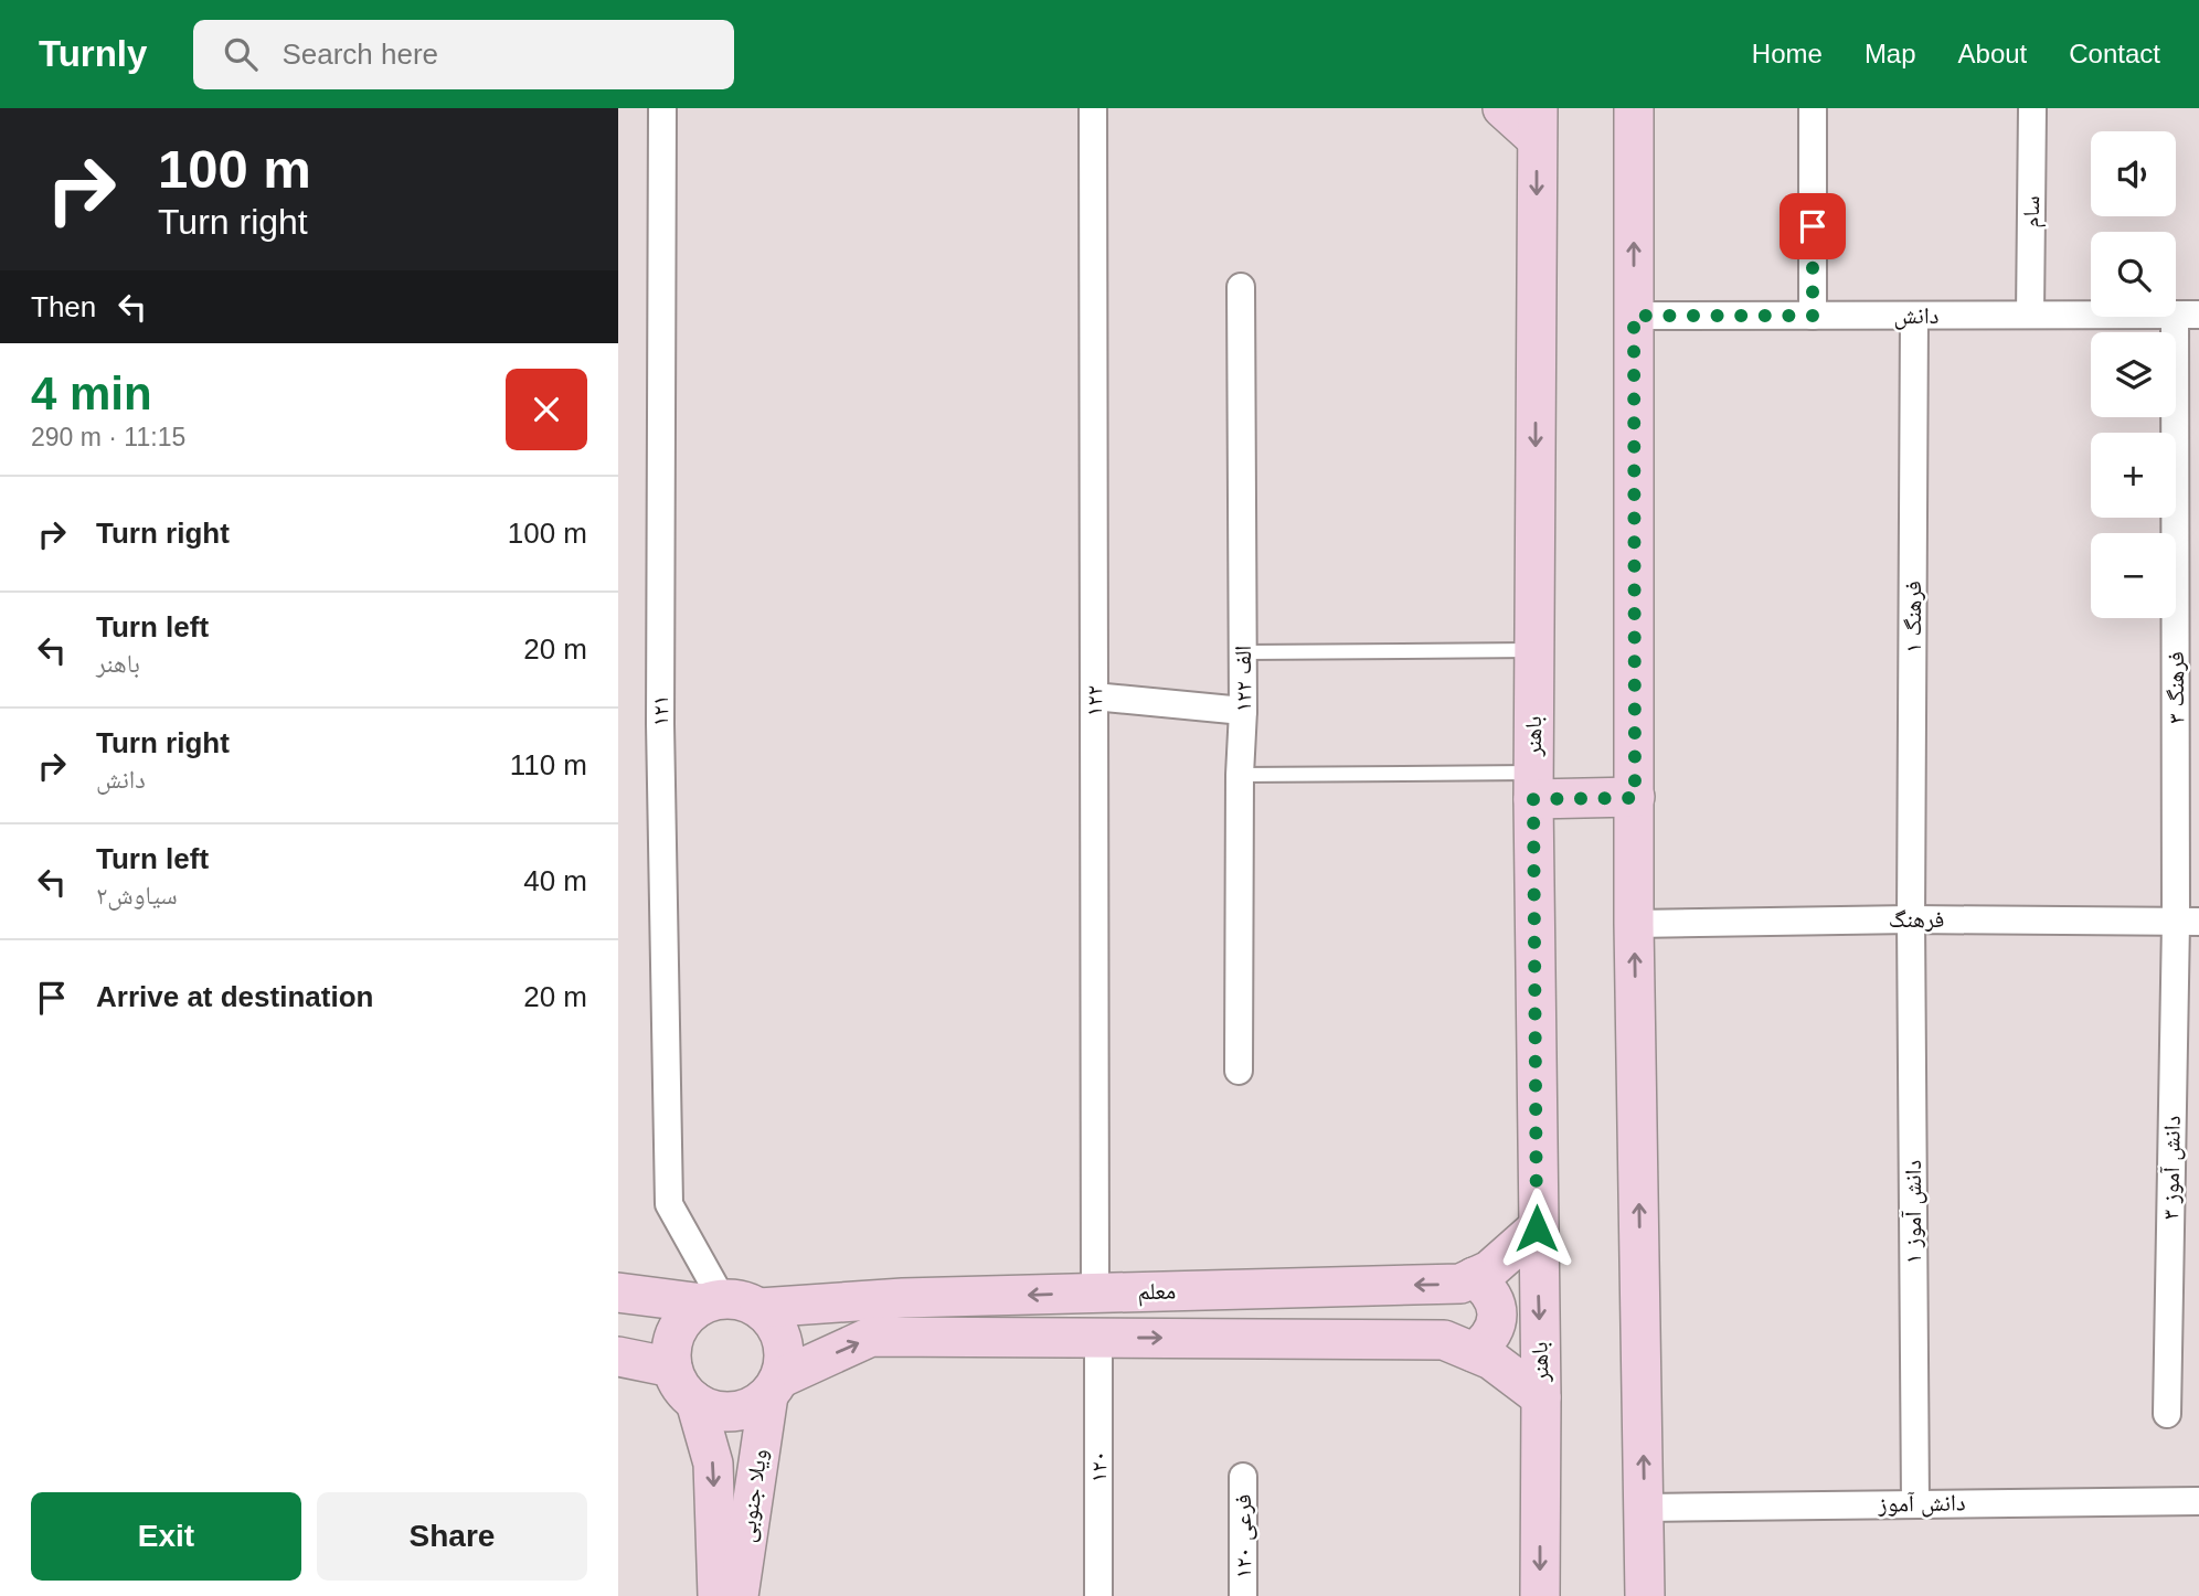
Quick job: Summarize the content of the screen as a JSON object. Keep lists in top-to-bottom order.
{
  "streets": {
    "main road": ["باهنر", "معلم", "ویلا جنوبی"],
    "street": [
      "سام",
      "دانش",
      "فرهنگ ۱",
      "۱۲۲ الف",
      "فرهنگ ۳",
      "۱۲۲",
      "۱۲۱",
      "فرهنگ",
      "دانش آموز ۳",
      "دانش آموز ۱",
      "۱۲۰",
      "دانش آموز",
      "۱۲۰ فرعی"
    ]
  },
  "crossings": [
    ["سام", "دانش"],
    ["دانش", "فرهنگ ۱"],
    ["دانش", "فرهنگ ۳"],
    ["فرهنگ ۱", "فرهنگ"],
    ["فرهنگ ۱", "دانش آموز ۱"],
    ["فرهنگ ۳", "فرهنگ"],
    ["فرهنگ ۳", "دانش آموز ۳"],
    ["۱۲۲", "معلم"],
    ["۱۲۱", "معلم"],
    ["۱۲۱", "ویلا جنوبی"],
    ["باهنر", "معلم"],
    ["فرهنگ", "دانش آموز ۳"],
    ["فرهنگ", "دانش آموز ۱"],
    ["دانش آموز ۱", "دانش آموز"],
    ["معلم", "۱۲۰"],
    ["معلم", "ویلا جنوبی"]
  ],
  "page": {
    "header": "Turnly",
    "search": "Search here",
    "nav": [
      "Home",
      "Map",
      "About",
      "Contact"
    ],
    "turn": ["100 m", "Turn right"],
    "map_buttons": ["+", "−"],
    "then": "Then",
    "heading": ["4 min", "290 m · 11:15"],
    "list": [
      {
        "name": "Turn right",
        "value": "100 m"
      },
      {
        "name": "Turn left",
        "note": "باهنر",
        "value": "20 m"
      },
      {
        "name": "Turn right",
        "note": "دانش",
        "value": "110 m"
      },
      {
        "name": "Turn left",
        "note": "سیاوش۲",
        "value": "40 m"
      },
      {
        "name": "Arrive at destination",
        "value": "20 m"
      }
    ],
    "buttons": ["Exit", "Share"]
  }
}
